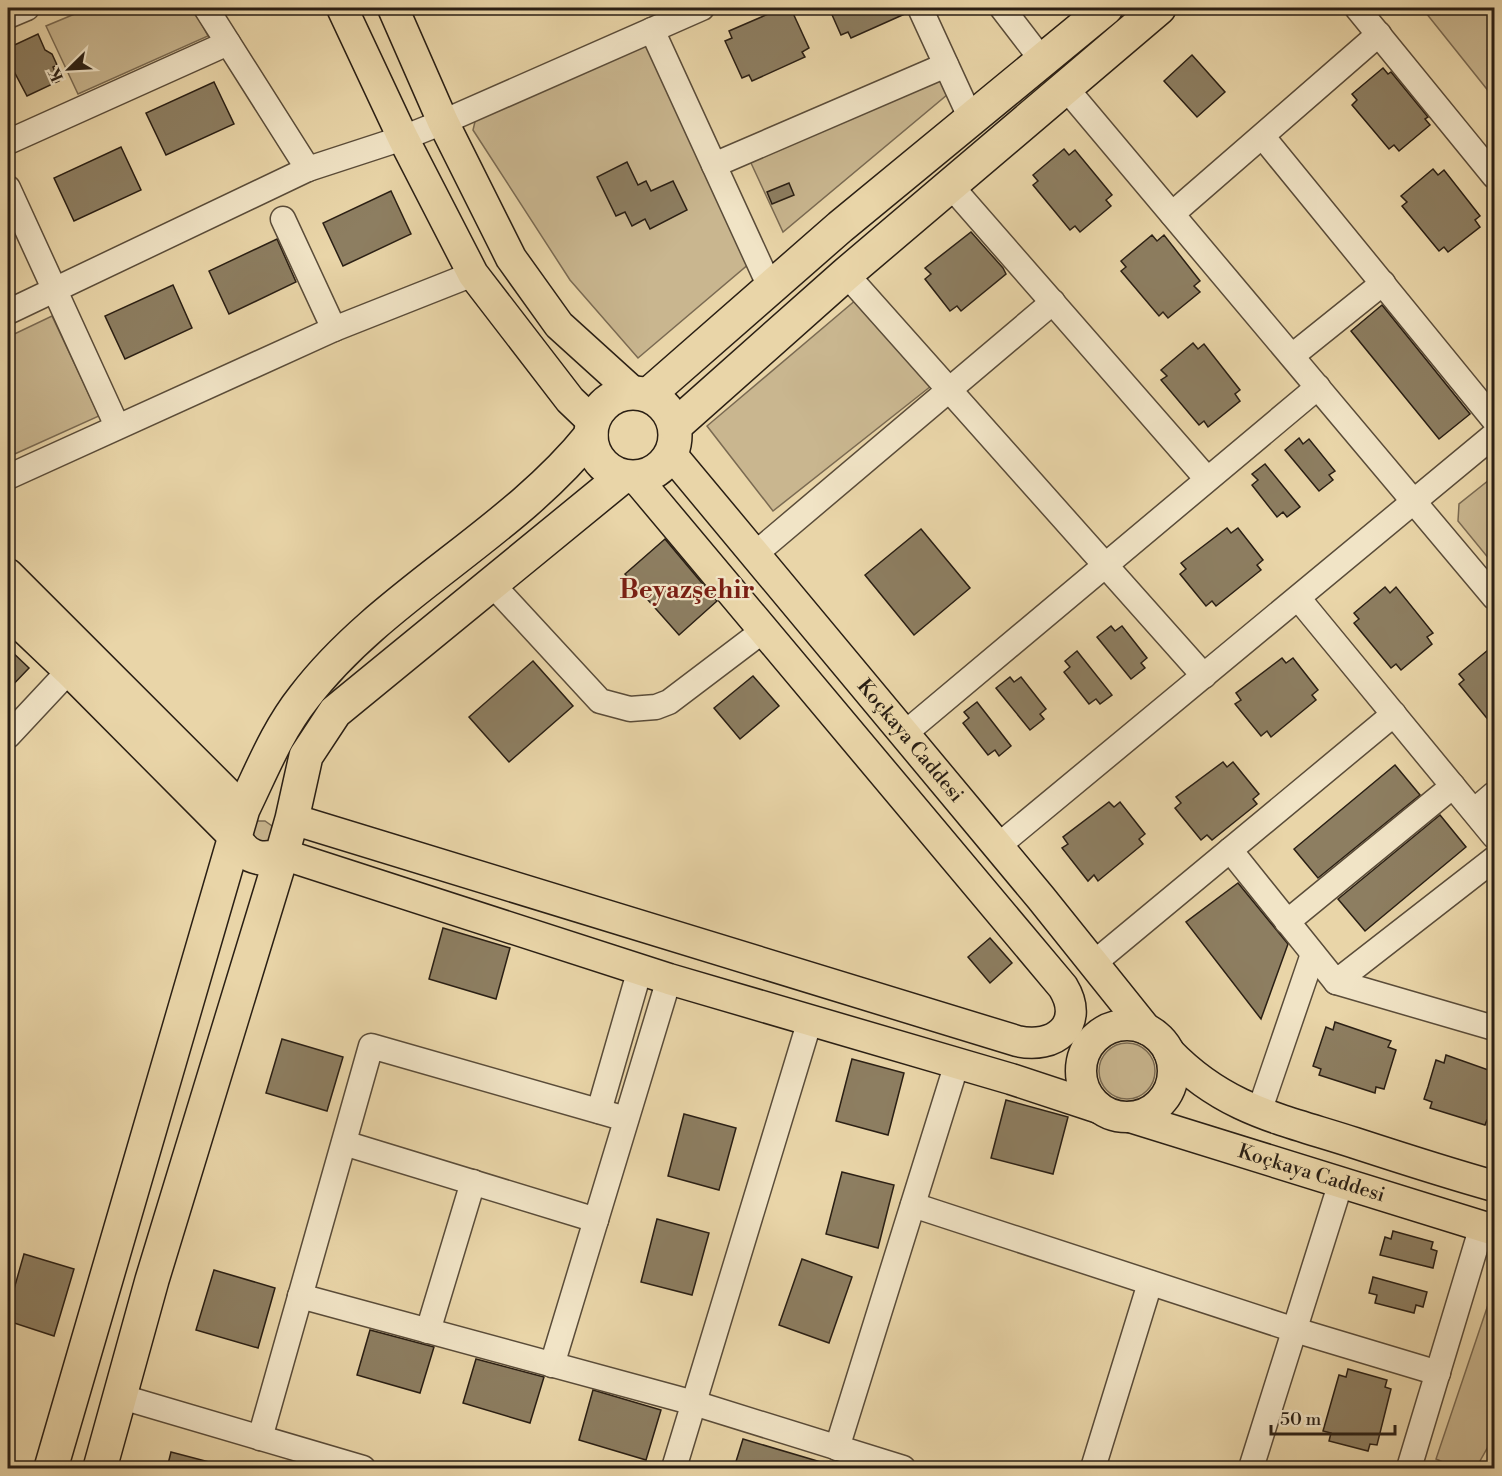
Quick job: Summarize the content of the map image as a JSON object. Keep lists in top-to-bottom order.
{
  "streets": {
    "main road": ["Koçkaya Caddesi"]
  },
  "districts": ["Beyazşehir"],
  "scale_bar": "50 m",
  "north": "bottom left"
}
